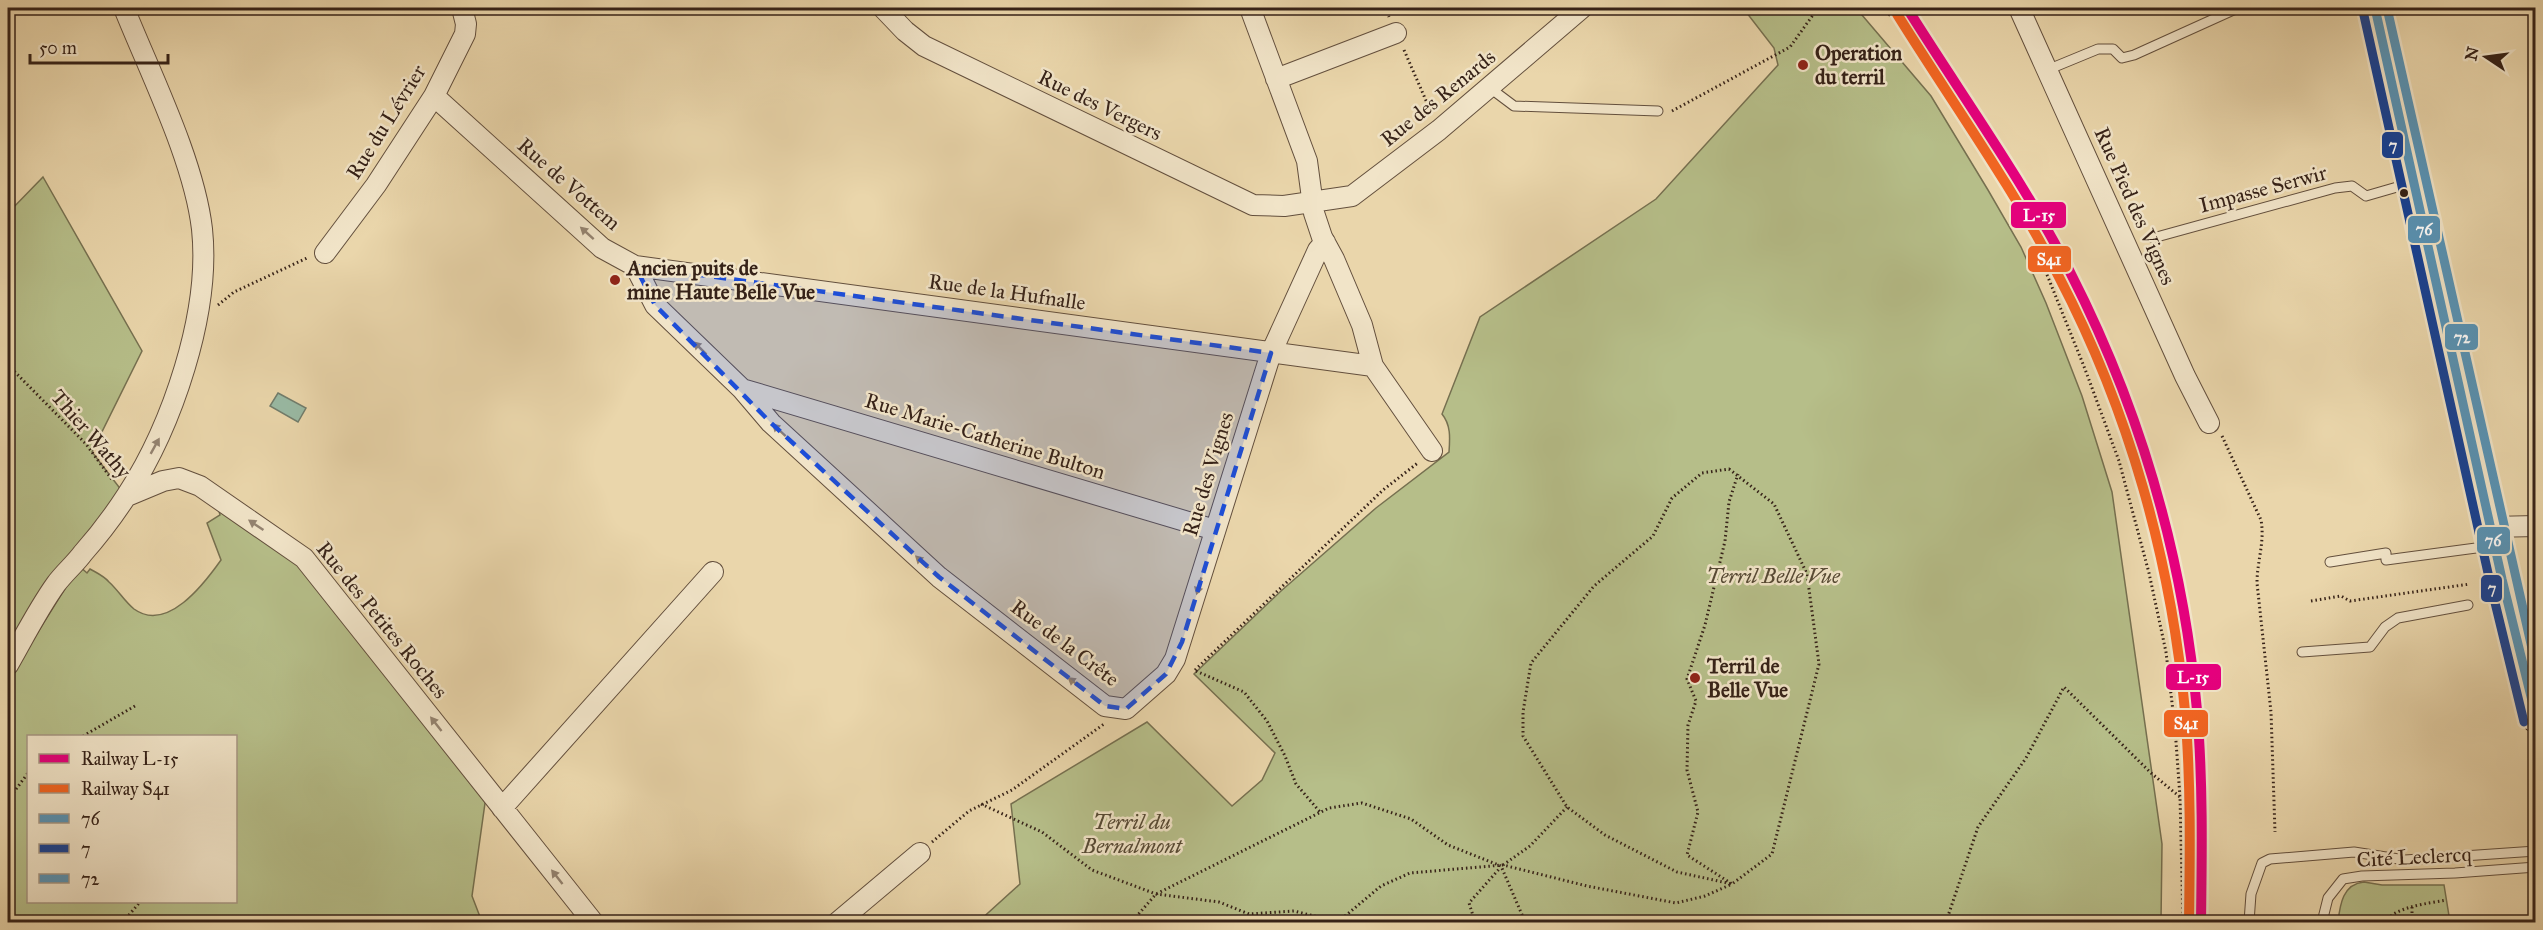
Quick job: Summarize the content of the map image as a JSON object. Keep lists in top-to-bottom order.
{
  "streets": {
    "street": [
      "Rue des Renards",
      "Rue des Vergers",
      "Rue du Lévrier",
      "Rue de Vottem",
      "Rue Pied des Vignes",
      "Rue de la Hufnalle",
      "Rue Marie-Catherine Bulton",
      "Rue des Vignes",
      "Rue des Petites Roches",
      "Rue de la Crête"
    ],
    "lane": ["Impasse Serwir", "Cité Leclercq"],
    "path": ["Thier Wathy"]
  },
  "crossings": [
    ["Rue des Renards", "Rue des Vergers"],
    ["Rue du Lévrier", "Rue de Vottem"],
    ["Rue de Vottem", "Rue de la Hufnalle"],
    ["Rue de la Hufnalle", "Rue des Vignes"],
    ["Thier Wathy", "Rue des Petites Roches"],
    ["Rue Marie-Catherine Bulton", "Rue des Vignes"],
    ["Rue Marie-Catherine Bulton", "Rue de la Crête"],
    ["Rue des Vignes", "Rue de la Crête"]
  ],
  "one_way": ["Rue de Vottem", "Rue des Petites Roches", "Rue de la Crête"],
  "parks": ["Terril Belle Vue", "Terril du Bernalmont"],
  "places": ["Operation du terril", "Ancien puits de mine Haute Belle Vue", "Terril de Belle Vue"],
  "lines": [
    "rail line L-15",
    "transit line 76",
    "transit line 72",
    "transit line 7",
    "rail line S41"
  ],
  "legend": [
    "Railway L-15",
    "Railway S41",
    "76",
    "7",
    "72"
  ],
  "scale_bar": "50 m",
  "north": "left"
}
